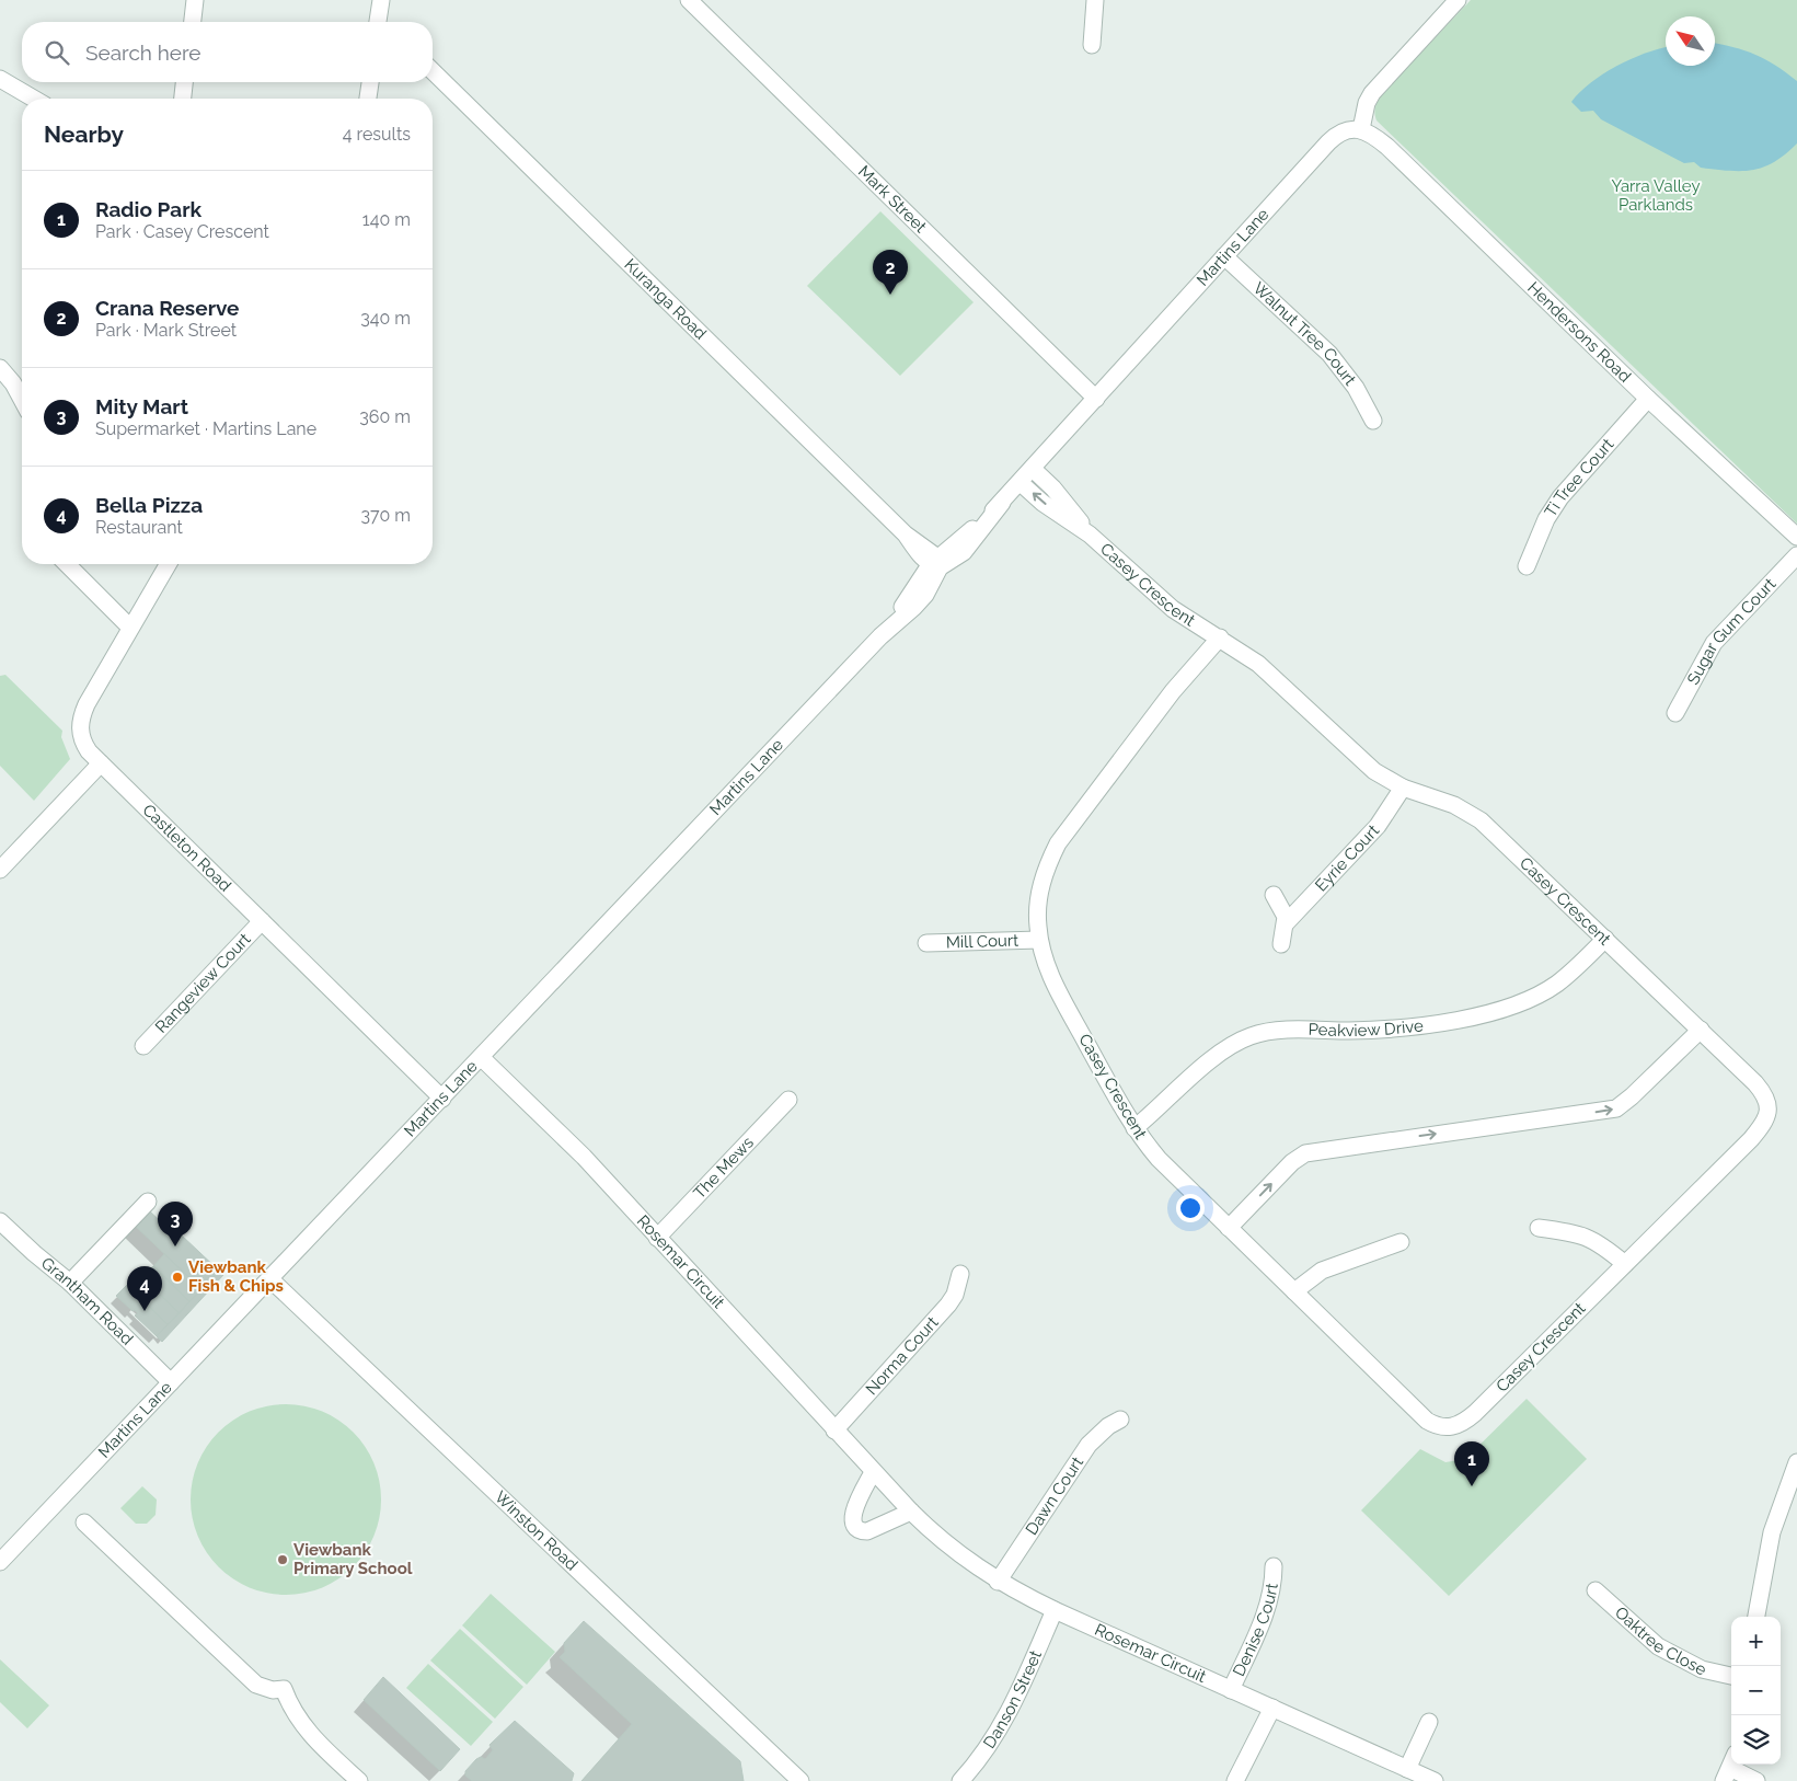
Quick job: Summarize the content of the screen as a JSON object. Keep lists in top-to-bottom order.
{
  "streets": {
    "street": [
      "Mark Street",
      "Martins Lane",
      "Kuranga Road",
      "Hendersons Road",
      "Walnut Tree Court",
      "Ti Tree Court",
      "Casey Crescent",
      "Sugar Gum Court",
      "Castleton Road",
      "Eyrie Court",
      "Mill Court",
      "Rangeview Court",
      "Peakview Drive",
      "The Mews",
      "Rosemar Circuit",
      "Grantham Road",
      "Norma Court",
      "Dawn Court",
      "Winston Road",
      "Denise Court",
      "Oaktree Close",
      "Danson Street"
    ]
  },
  "crossings": [
    ["Mark Street", "Martins Lane"],
    ["Martins Lane", "Kuranga Road"],
    ["Martins Lane", "Hendersons Road"],
    ["Martins Lane", "Walnut Tree Court"],
    ["Martins Lane", "Casey Crescent"],
    ["Martins Lane", "Castleton Road"],
    ["Martins Lane", "Rosemar Circuit"],
    ["Martins Lane", "Grantham Road"],
    ["Martins Lane", "Winston Road"],
    ["Hendersons Road", "Ti Tree Court"],
    ["Casey Crescent", "Eyrie Court"],
    ["Casey Crescent", "Mill Court"],
    ["Casey Crescent", "Peakview Drive"],
    ["Castleton Road", "Rangeview Court"],
    ["The Mews", "Rosemar Circuit"],
    ["Rosemar Circuit", "Norma Court"],
    ["Rosemar Circuit", "Dawn Court"],
    ["Rosemar Circuit", "Denise Court"],
    ["Rosemar Circuit", "Danson Street"]
  ],
  "parks": ["Yarra Valley Parklands"],
  "places": ["Viewbank Fish & Chips", "Viewbank Primary School"],
  "north": "top left",
  "page": {
    "search": "Search here",
    "heading": ["Nearby", "4 results"],
    "list": [
      {
        "mark": "1",
        "name": "Radio Park",
        "note": "Park · Casey Crescent",
        "value": "140 m"
      },
      {
        "mark": "2",
        "name": "Crana Reserve",
        "note": "Park · Mark Street",
        "value": "340 m"
      },
      {
        "mark": "3",
        "name": "Mity Mart",
        "note": "Supermarket · Martins Lane",
        "value": "360 m"
      },
      {
        "mark": "4",
        "name": "Bella Pizza",
        "note": "Restaurant",
        "value": "370 m"
      }
    ],
    "pins": [
      "2",
      "3",
      "4",
      "1"
    ],
    "map_buttons": ["+", "−"]
  }
}
